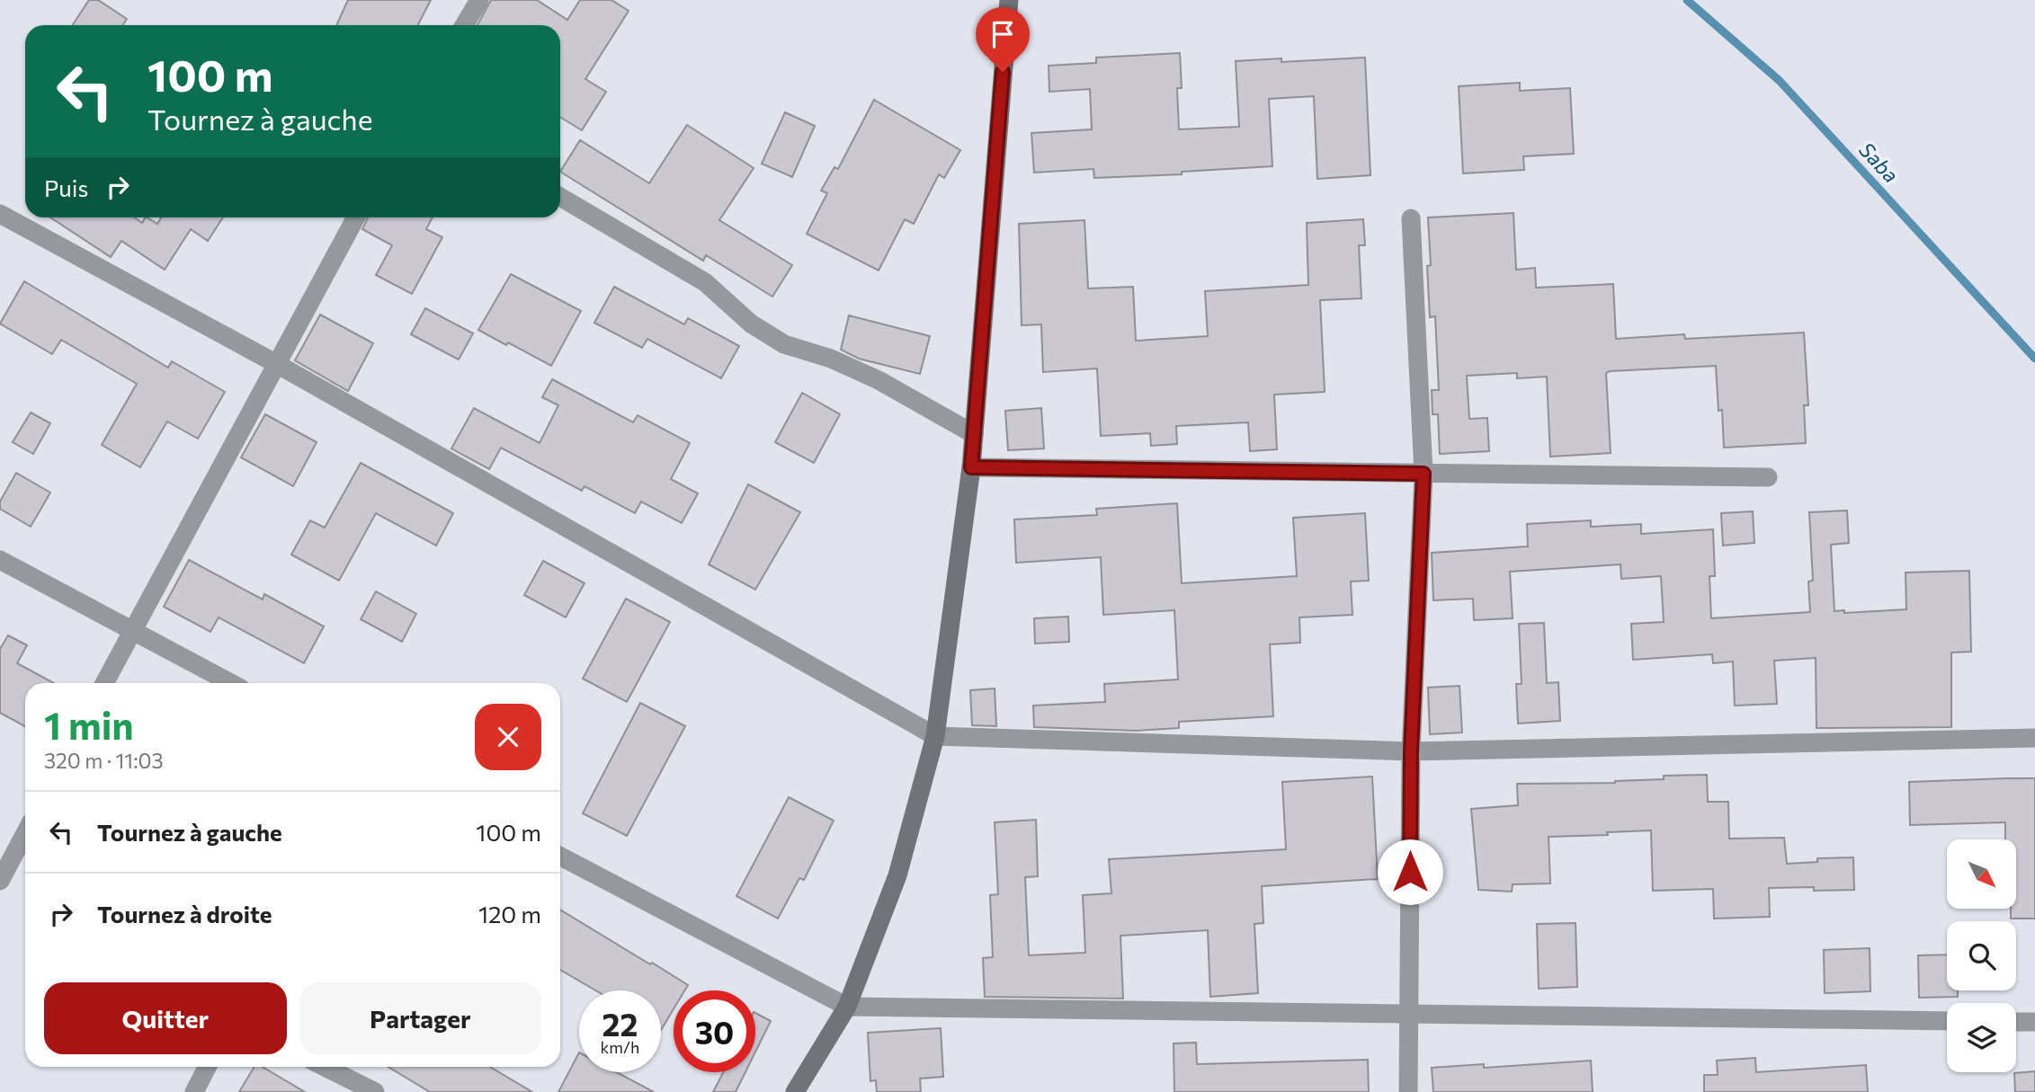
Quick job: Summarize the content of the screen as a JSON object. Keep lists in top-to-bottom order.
{
  "water": ["Saba"],
  "north": "bottom right",
  "page": {
    "turn": ["100 m", "Tournez à gauche"],
    "then": "Puis",
    "heading": ["1 min", "320 m · 11:03"],
    "list": [
      {
        "name": "Tournez à gauche",
        "value": "100 m"
      },
      {
        "name": "Tournez à droite",
        "value": "120 m"
      }
    ],
    "buttons": ["Quitter", "Partager"],
    "speed": "22 km/h",
    "limit": "30"
  }
}
